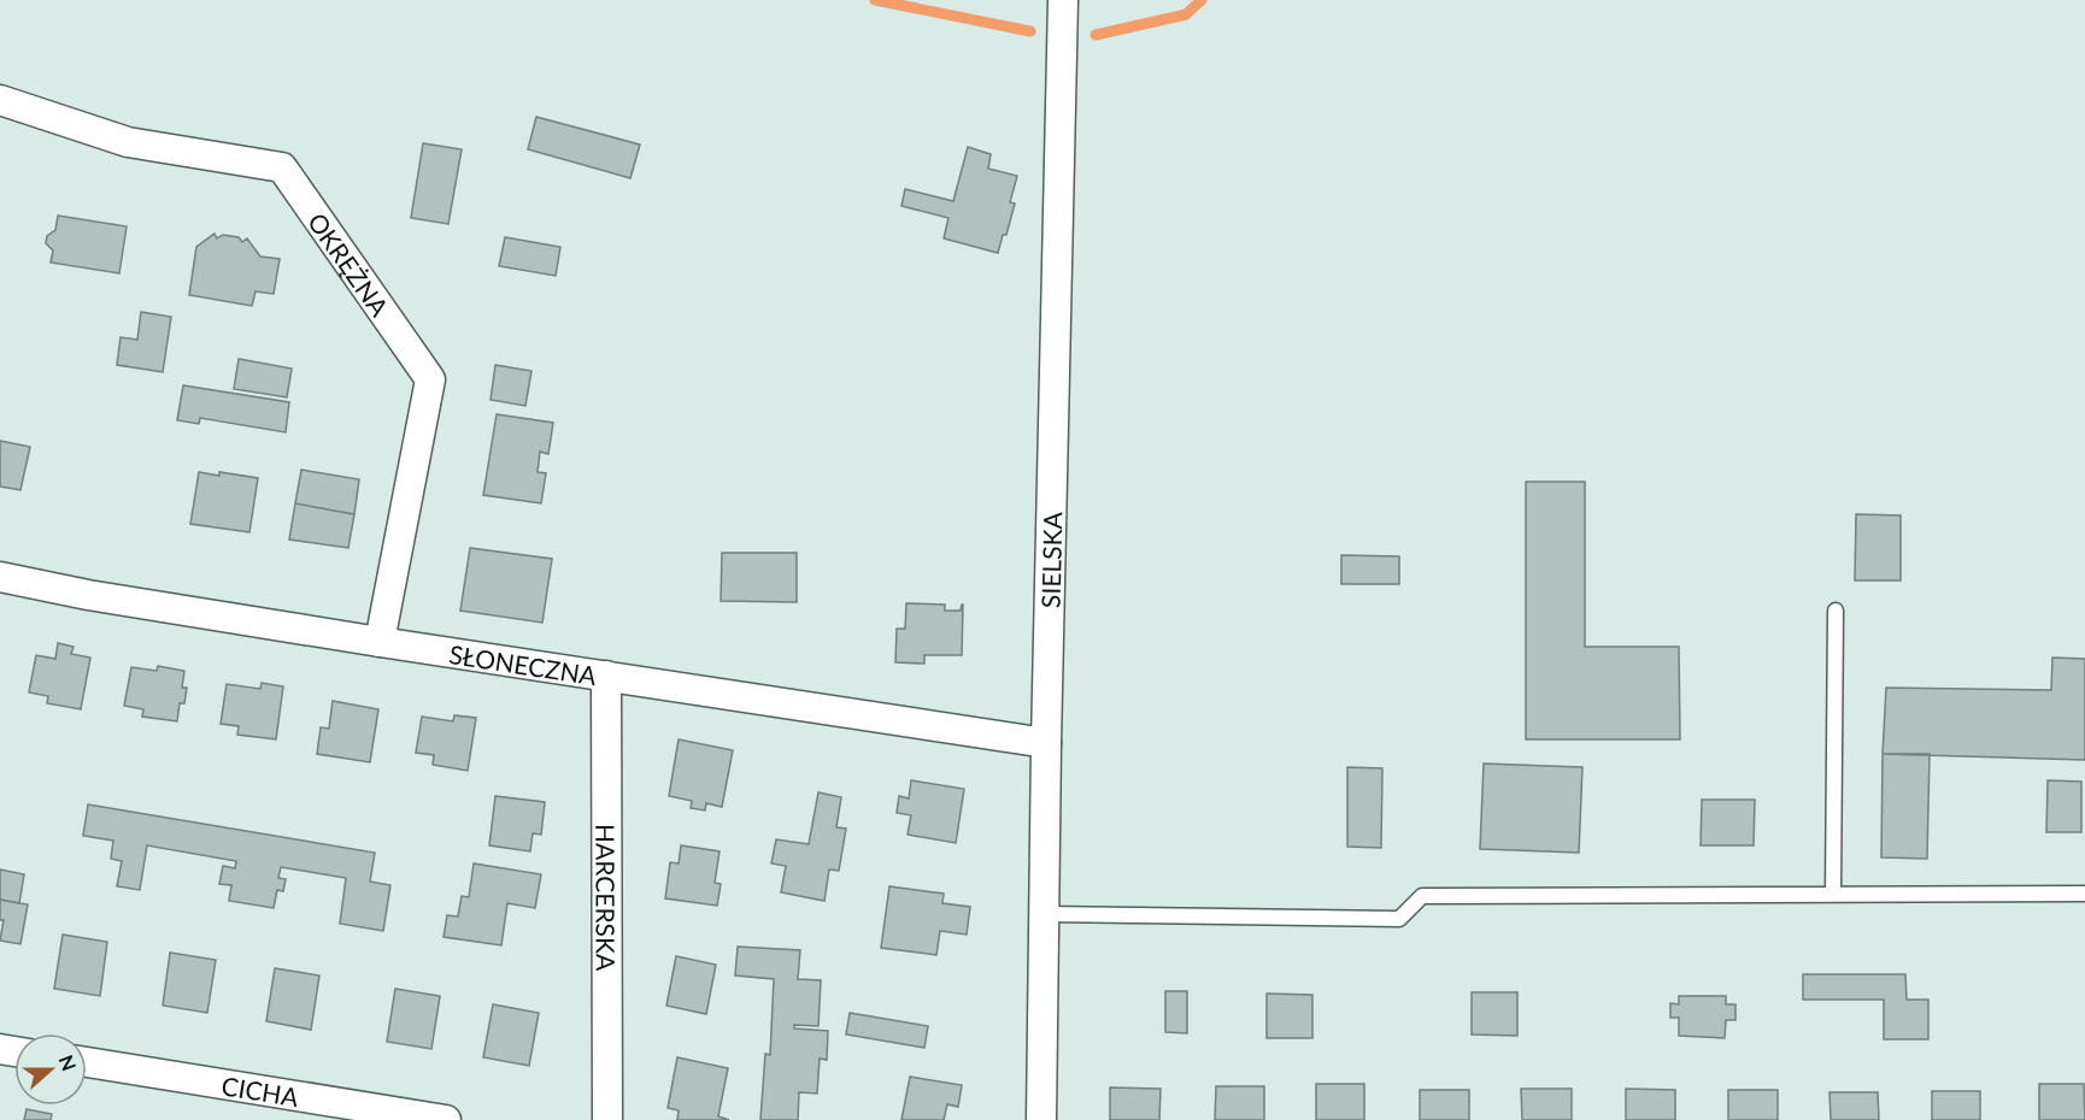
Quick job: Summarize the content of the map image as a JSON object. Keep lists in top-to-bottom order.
{
  "streets": {
    "street": [
      "OKRĘŻNA",
      "SIELSKA",
      "SŁONECZNA",
      "HARCERSKA",
      "CICHA"
    ]
  },
  "crossings": [
    ["OKRĘŻNA", "SŁONECZNA"],
    ["SIELSKA", "SŁONECZNA"],
    ["SŁONECZNA", "HARCERSKA"]
  ],
  "north": "right"
}
